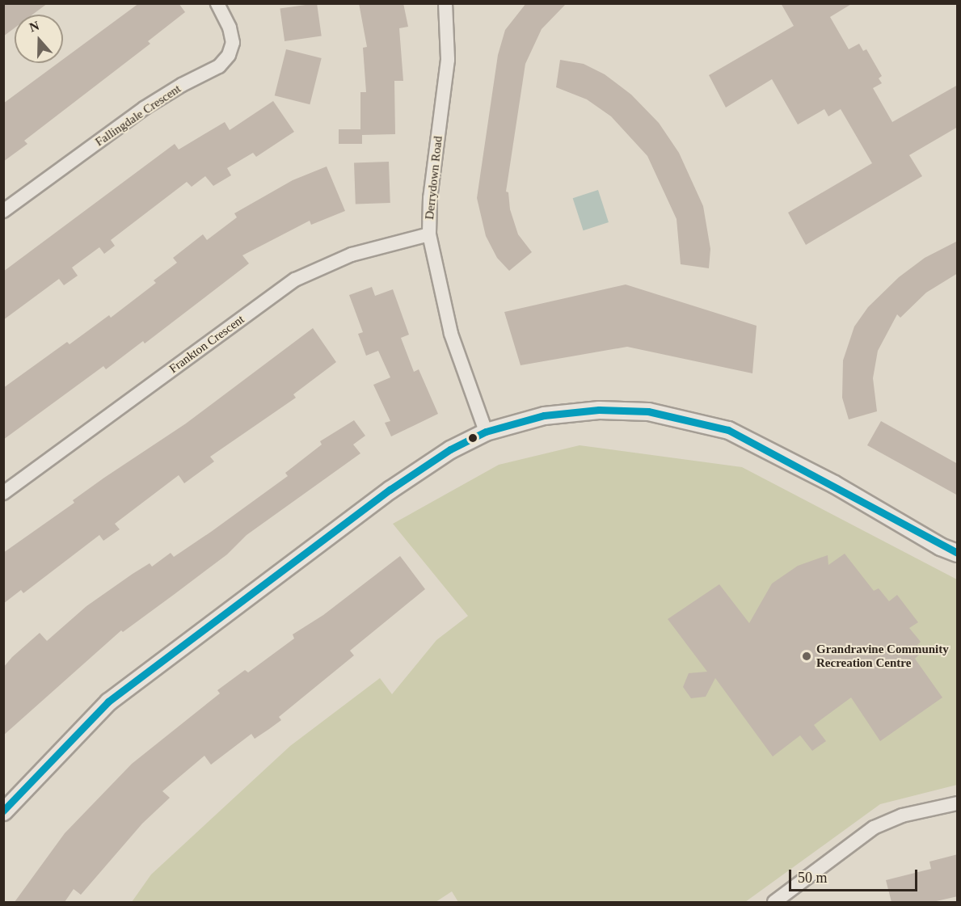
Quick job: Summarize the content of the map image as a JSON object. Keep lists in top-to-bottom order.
{
  "streets": {
    "street": ["Fallingdale Crescent", "Derrydown Road", "Frankton Crescent"]
  },
  "crossings": [
    ["Derrydown Road", "Frankton Crescent"]
  ],
  "places": ["Grandravine Community Recreation Centre"],
  "scale_bar": "50 m",
  "north": "top"
}
